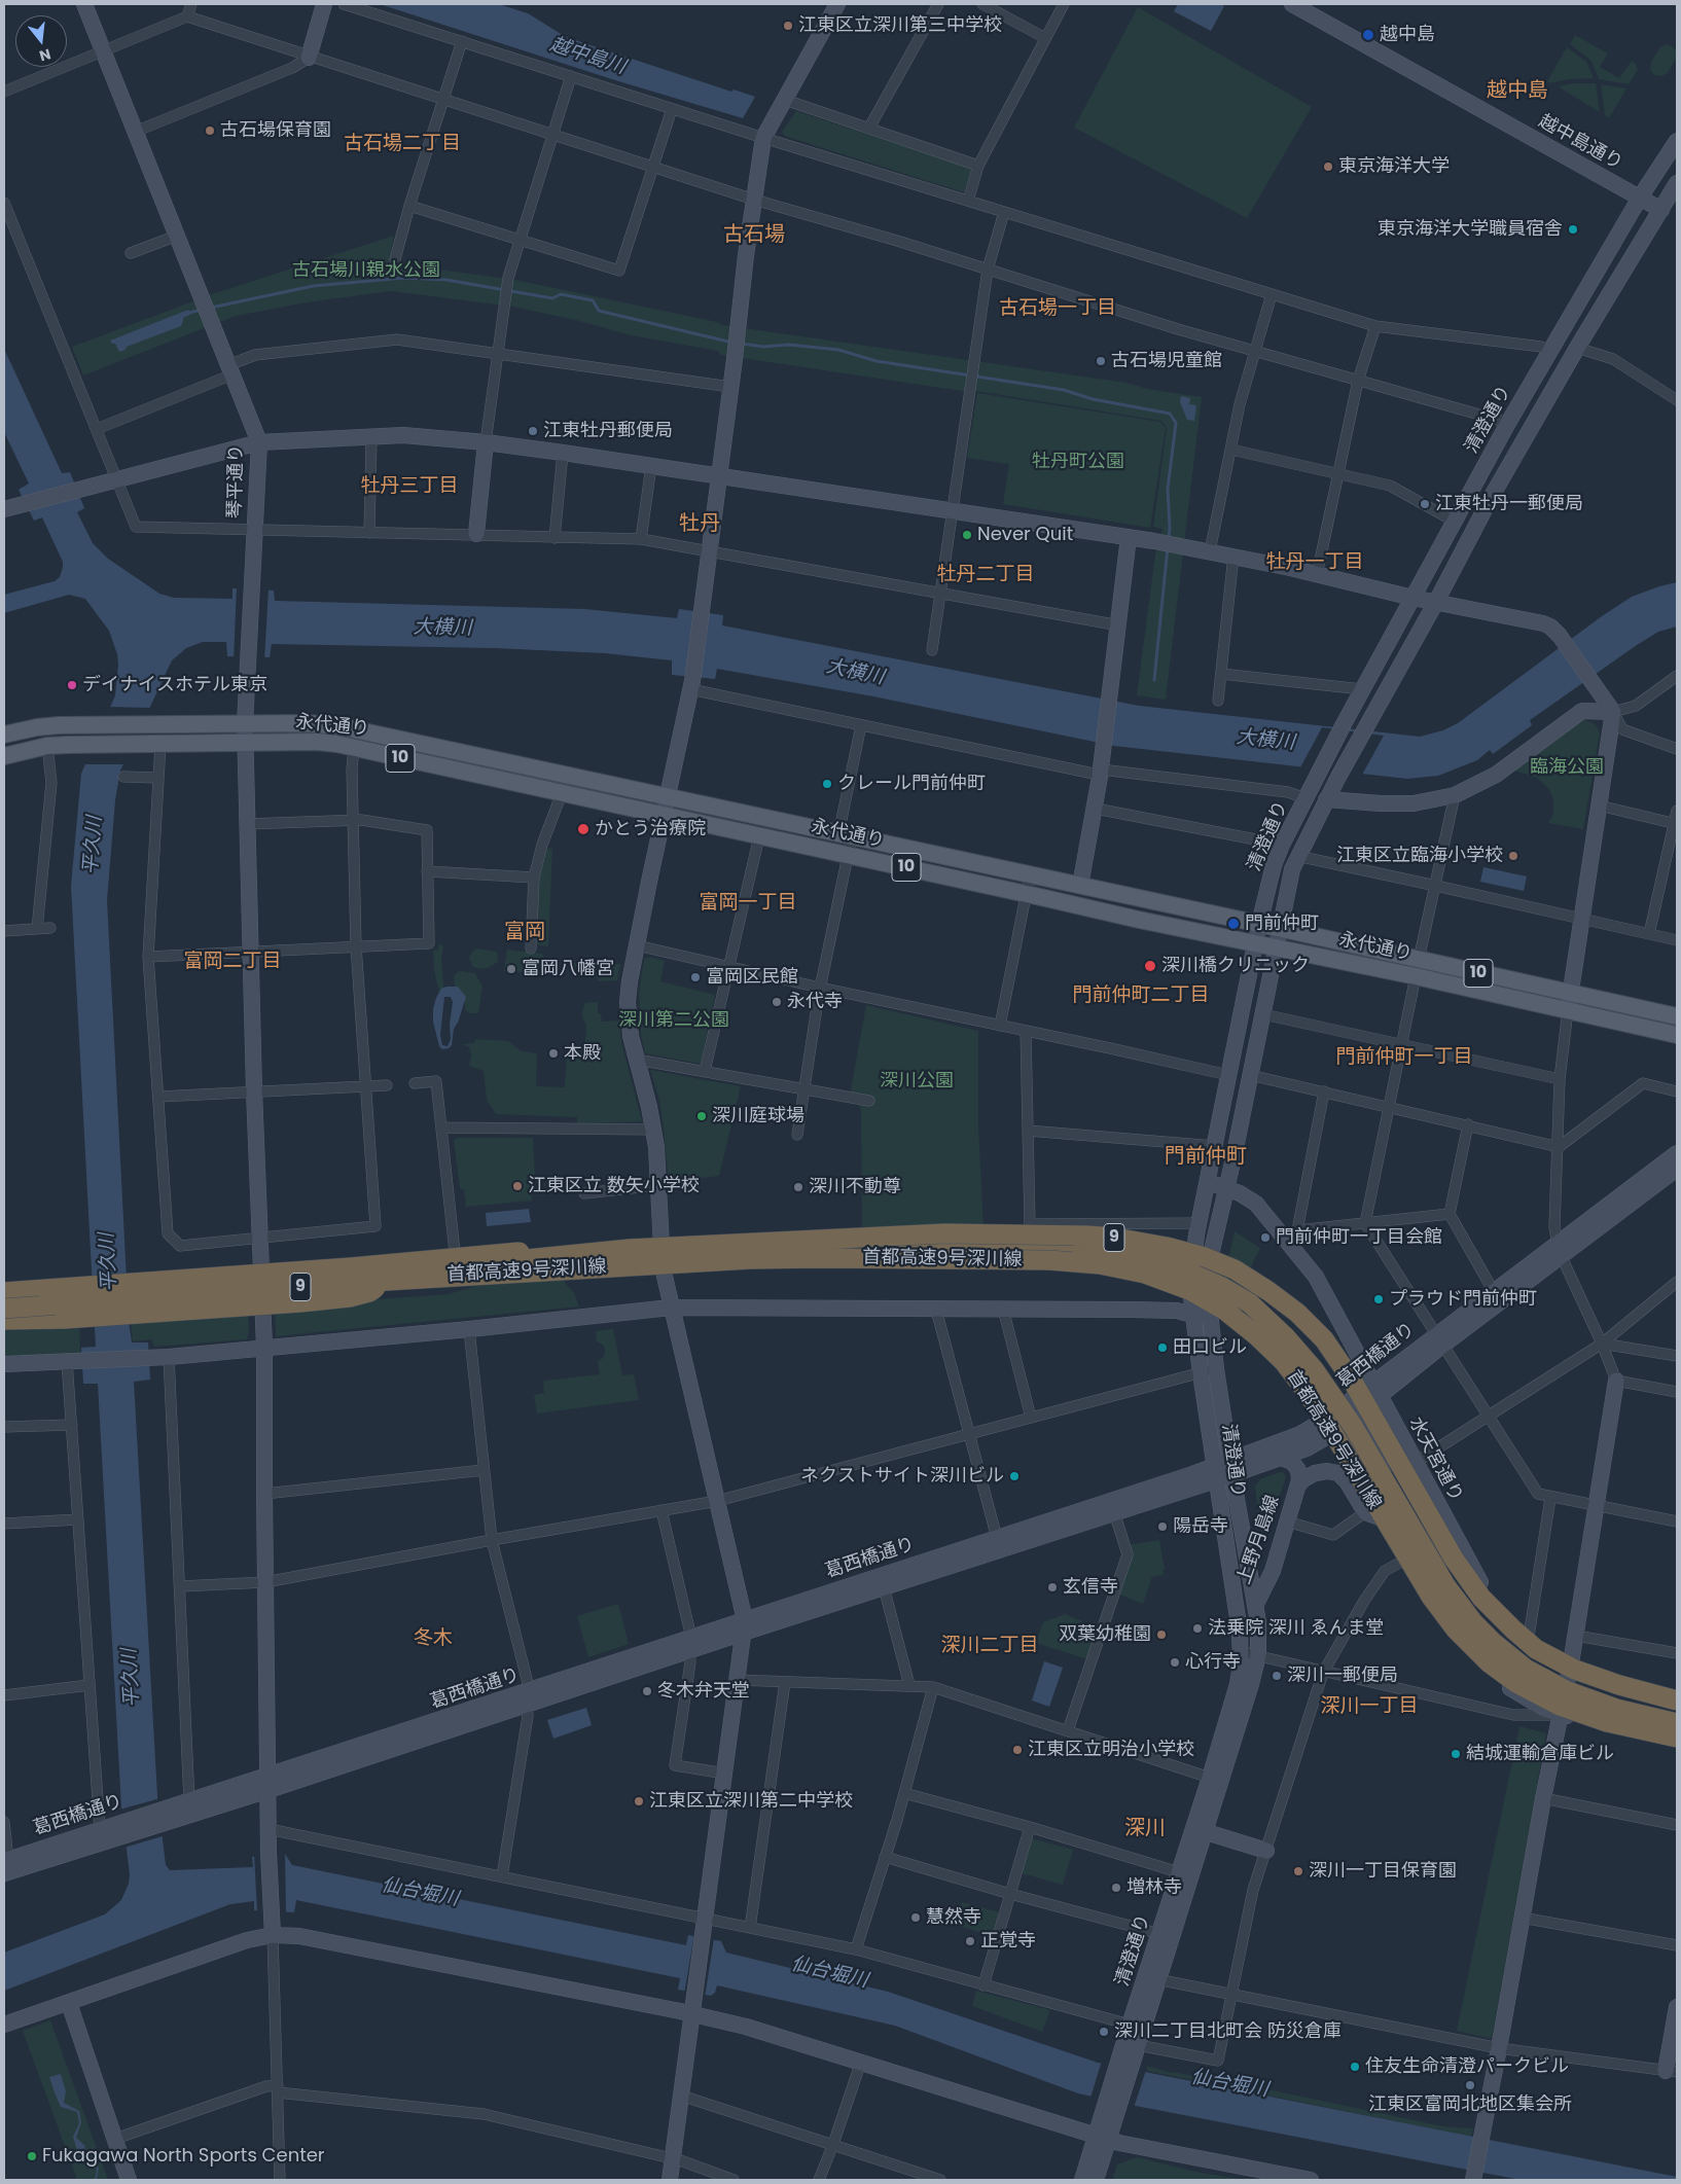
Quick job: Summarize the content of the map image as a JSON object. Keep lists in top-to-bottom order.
{
  "streets": {
    "highway": ["9", "首都高速9号深川線"],
    "main road": ["永代通り", "10"],
    "street": [
      "越中島通り",
      "清澄通り",
      "琴平通り",
      "葛西橋通り",
      "水天宮通り",
      "上野月島線"
    ]
  },
  "crossings": [
    ["越中島通り", "清澄通り"],
    ["清澄通り", "永代通り"],
    ["清澄通り", "葛西橋通り"],
    ["清澄通り", "水天宮通り"],
    ["清澄通り", "上野月島線"],
    ["琴平通り", "永代通り"],
    ["琴平通り", "葛西橋通り"],
    ["首都高速9号深川線", "水天宮通り"],
    ["葛西橋通り", "水天宮通り"]
  ],
  "districts": [
    "越中島",
    "古石場二丁目",
    "古石場",
    "古石場一丁目",
    "牡丹三丁目",
    "牡丹",
    "牡丹一丁目",
    "牡丹二丁目",
    "富岡一丁目",
    "富岡",
    "富岡二丁目",
    "門前仲町二丁目",
    "門前仲町一丁目",
    "門前仲町",
    "冬木",
    "深川二丁目",
    "深川一丁目",
    "深川"
  ],
  "water": [
    "越中島川",
    "大横川",
    "平久川",
    "仙台堀川"
  ],
  "parks": [
    "古石場川親水公園",
    "牡丹町公園",
    "臨海公園",
    "深川第二公園",
    "深川公園"
  ],
  "places": [
    "江東区立深川第三中学校",
    "越中島",
    "古石場保育園",
    "東京海洋大学",
    "東京海洋大学職員宿舎",
    "古石場児童館",
    "江東牡丹郵便局",
    "江東牡丹一郵便局",
    "Never Quit",
    "デイナイスホテル東京",
    "クレール門前仲町",
    "かとう治療院",
    "江東区立臨海小学校",
    "門前仲町",
    "深川橋クリニック",
    "富岡八幡宮",
    "富岡区民館",
    "永代寺",
    "本殿",
    "深川庭球場",
    "江東区立 数矢小学校",
    "深川不動尊",
    "門前仲町一丁目会館",
    "プラウド門前仲町",
    "田口ビル",
    "ネクストサイト深川ビル",
    "陽岳寺",
    "玄信寺",
    "法乗院 深川 ゑんま堂",
    "双葉幼稚園",
    "心行寺",
    "深川一郵便局",
    "冬木弁天堂",
    "江東区立明治小学校",
    "結城運輸倉庫ビル",
    "江東区立深川第二中学校",
    "深川一丁目保育園",
    "増林寺",
    "慧然寺",
    "正覚寺",
    "深川二丁目北町会 防災倉庫",
    "住友生命清澄パークビル",
    "江東区富岡北地区集会所",
    "Fukagawa North Sports Center"
  ],
  "north": "bottom"
}
